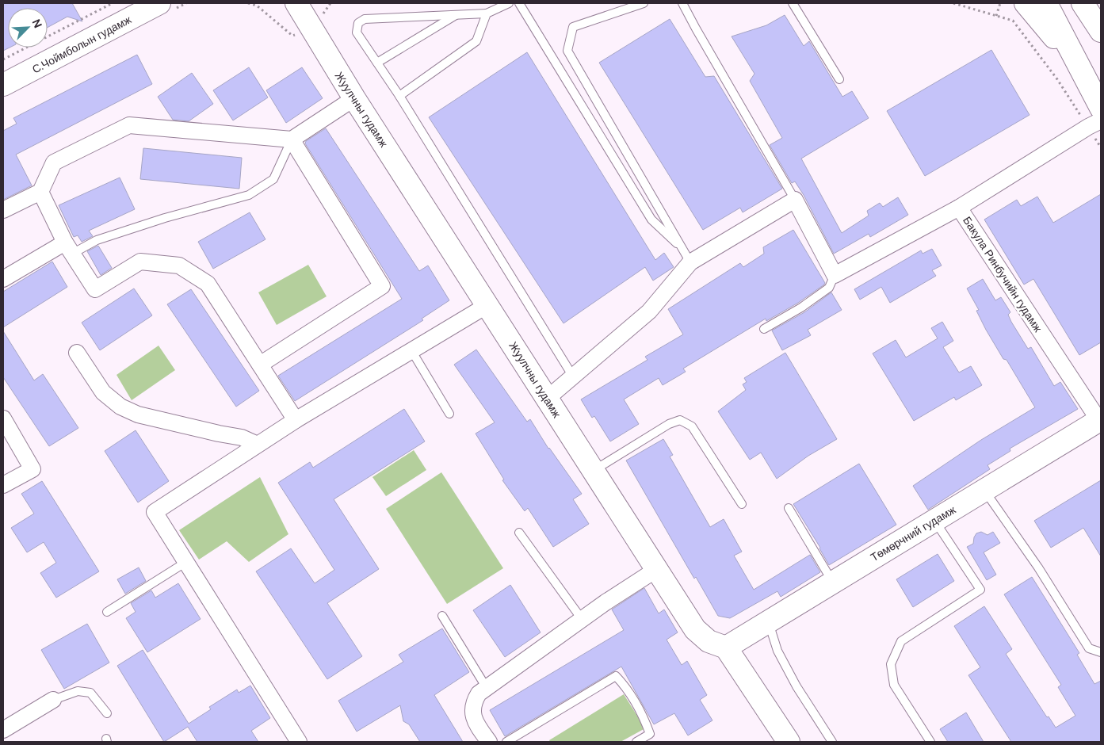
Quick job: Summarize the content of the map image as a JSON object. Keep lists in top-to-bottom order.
{
  "streets": {
    "main road": ["С.Чоймболын гудамж", "Жуулчны гудамж", "Төмөрчний гудамж"],
    "street": ["Бакула Ринбучийн гудамж"]
  },
  "crossings": [
    ["Жуулчны гудамж", "Төмөрчний гудамж"],
    ["Бакула Ринбучийн гудамж", "Төмөрчний гудамж"]
  ],
  "north": "top right"
}
